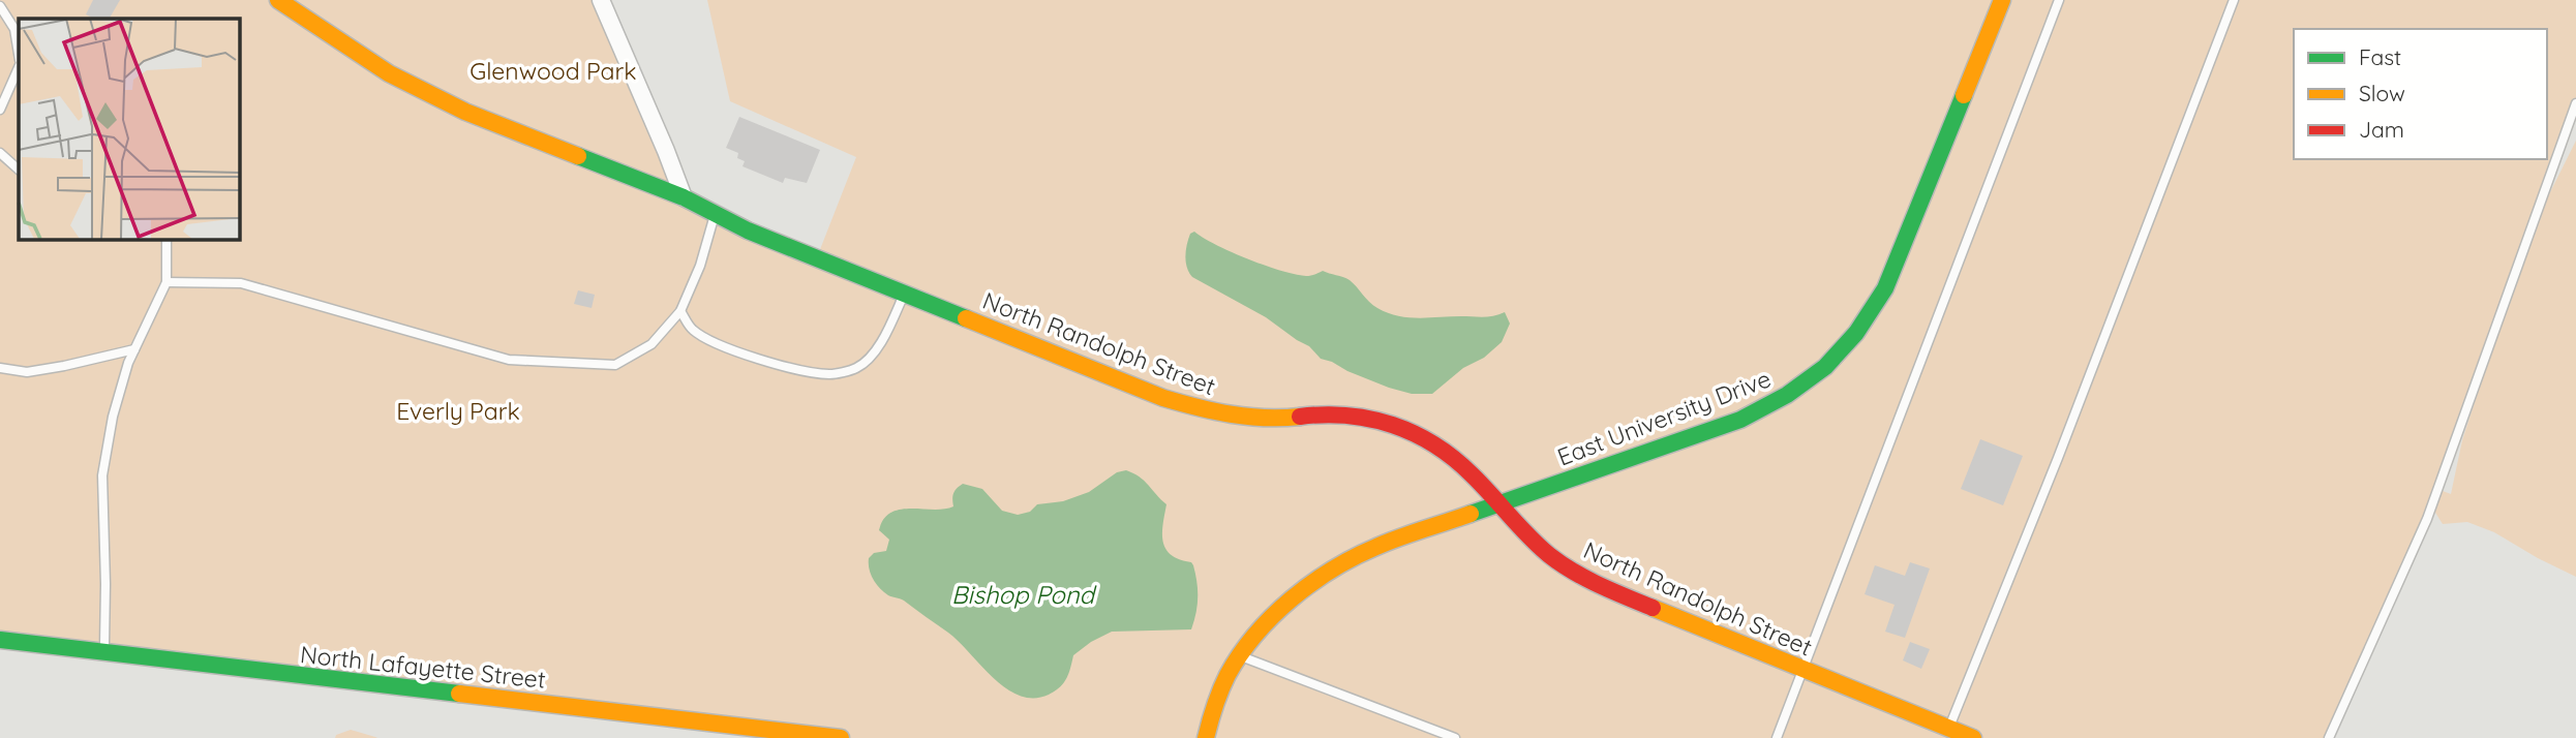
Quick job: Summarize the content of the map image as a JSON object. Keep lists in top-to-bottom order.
{
  "streets": {
    "main road": ["North Randolph Street", "East University Drive", "North Lafayette Street"]
  },
  "crossings": [
    ["North Randolph Street", "East University Drive"]
  ],
  "water": ["Bishop Pond"],
  "parks": ["Glenwood Park", "Everly Park"],
  "legend": ["Fast", "Slow", "Jam"]
}
